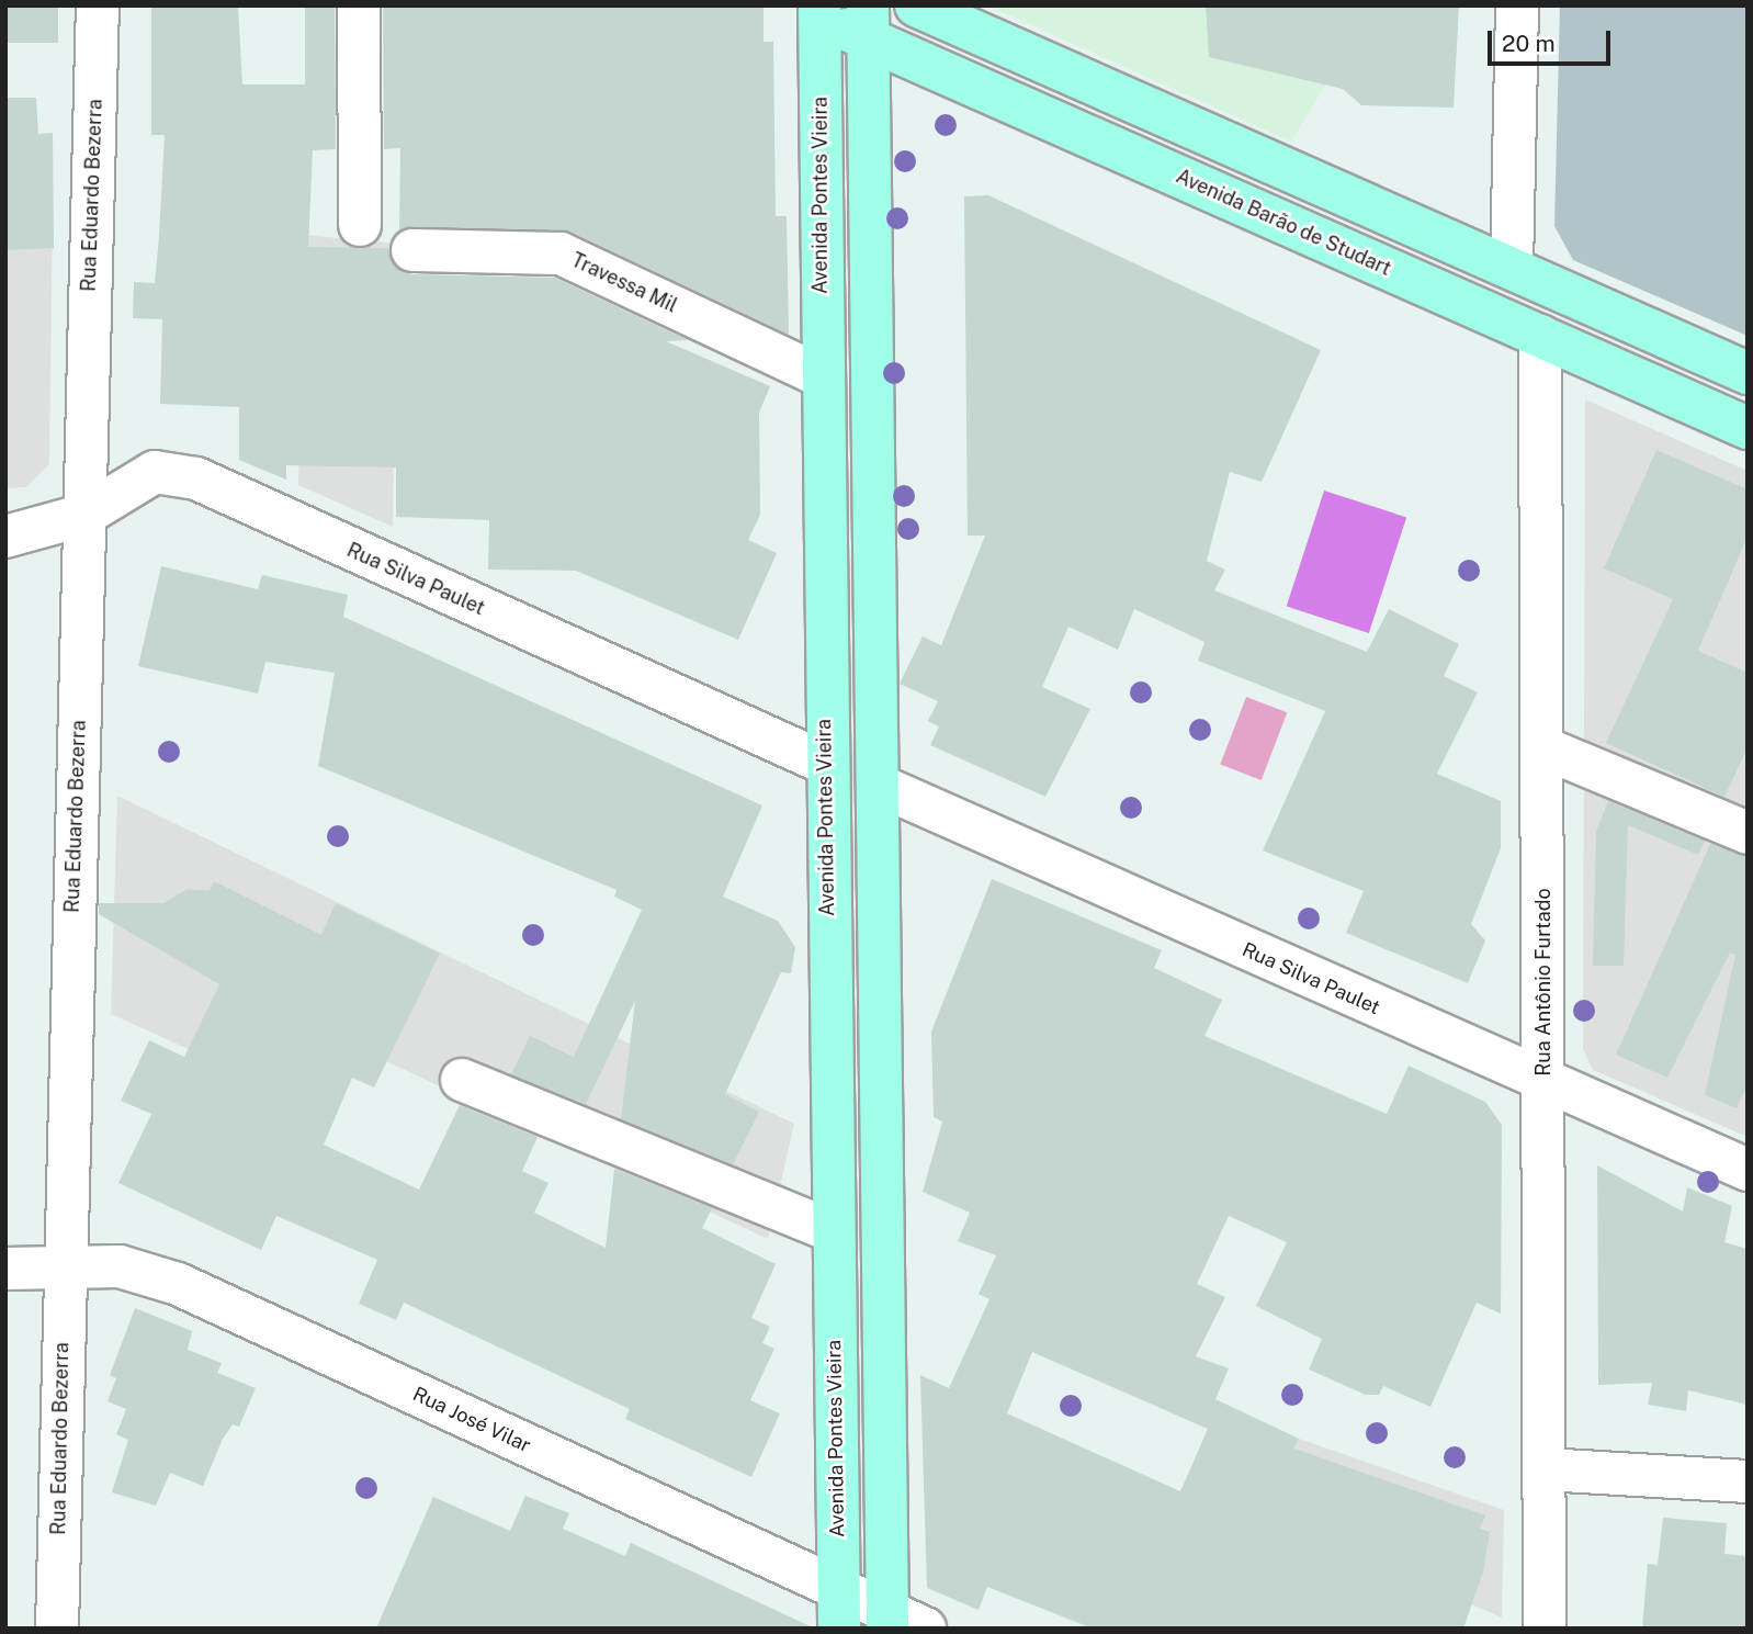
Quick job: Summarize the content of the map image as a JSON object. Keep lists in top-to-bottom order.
{
  "streets": {
    "main road": ["Avenida Pontes Vieira", "Avenida Barão de Studart"],
    "street": [
      "Rua Eduardo Bezerra",
      "Travessa Mil",
      "Rua Silva Paulet",
      "Rua Antônio Furtado",
      "Rua José Vilar"
    ]
  },
  "crossings": [
    ["Rua Eduardo Bezerra", "Rua Silva Paulet"],
    ["Rua Eduardo Bezerra", "Rua José Vilar"],
    ["Avenida Pontes Vieira", "Avenida Barão de Studart"],
    ["Avenida Pontes Vieira", "Travessa Mil"],
    ["Avenida Pontes Vieira", "Rua Silva Paulet"],
    ["Avenida Pontes Vieira", "Rua José Vilar"],
    ["Avenida Barão de Studart", "Rua Antônio Furtado"],
    ["Rua Silva Paulet", "Rua Antônio Furtado"]
  ],
  "scale_bar": "20 m"
}
